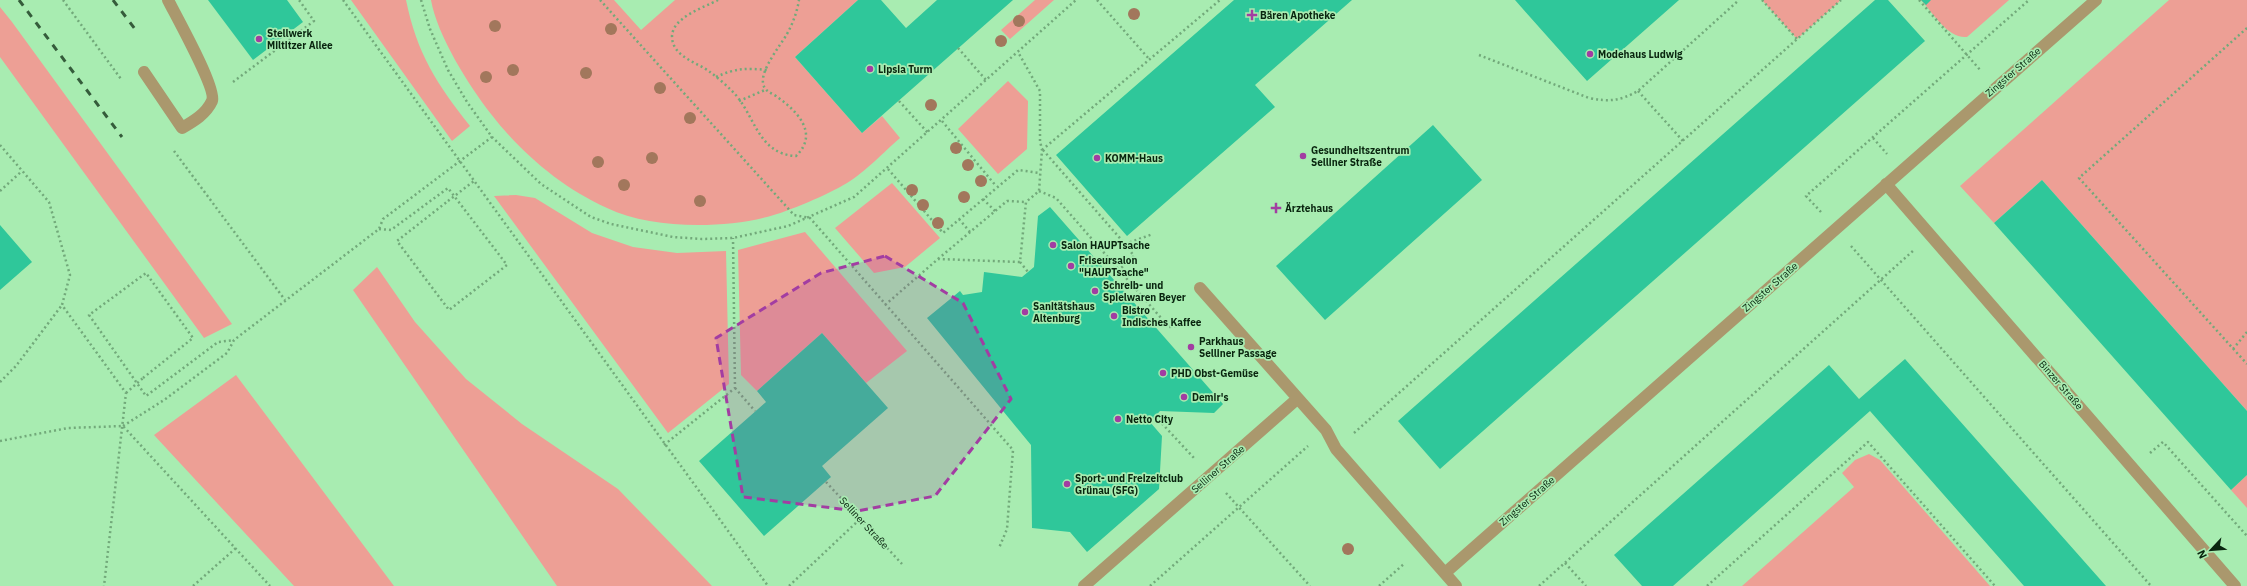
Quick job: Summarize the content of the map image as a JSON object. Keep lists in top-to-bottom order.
{
  "streets": {
    "street": ["Zingster Straße", "Binzer Straße", "Selliner Straße"]
  },
  "crossings": [
    ["Zingster Straße", "Binzer Straße"]
  ],
  "places": {
    "health": ["Bären Apotheke", "Ärztehaus"],
    "other": [
      "Stellwerk Miltitzer Allee",
      "Modehaus Ludwig",
      "Lipsia Turm",
      "Gesundheitszentrum Selliner Straße",
      "KOMM-Haus",
      "Salon HAUPTsache",
      "Friseursalon \"HAUPTsache\"",
      "Schreib- und Spielwaren Beyer",
      "Sanitätshaus Altenburg",
      "Bistro Indisches Kaffee",
      "Parkhaus Selliner Passage",
      "PHD Obst-Gemüse",
      "Demir's",
      "Netto City",
      "Sport- und Freizeitclub Grünau (SFG)"
    ]
  },
  "north": "bottom left"
}
